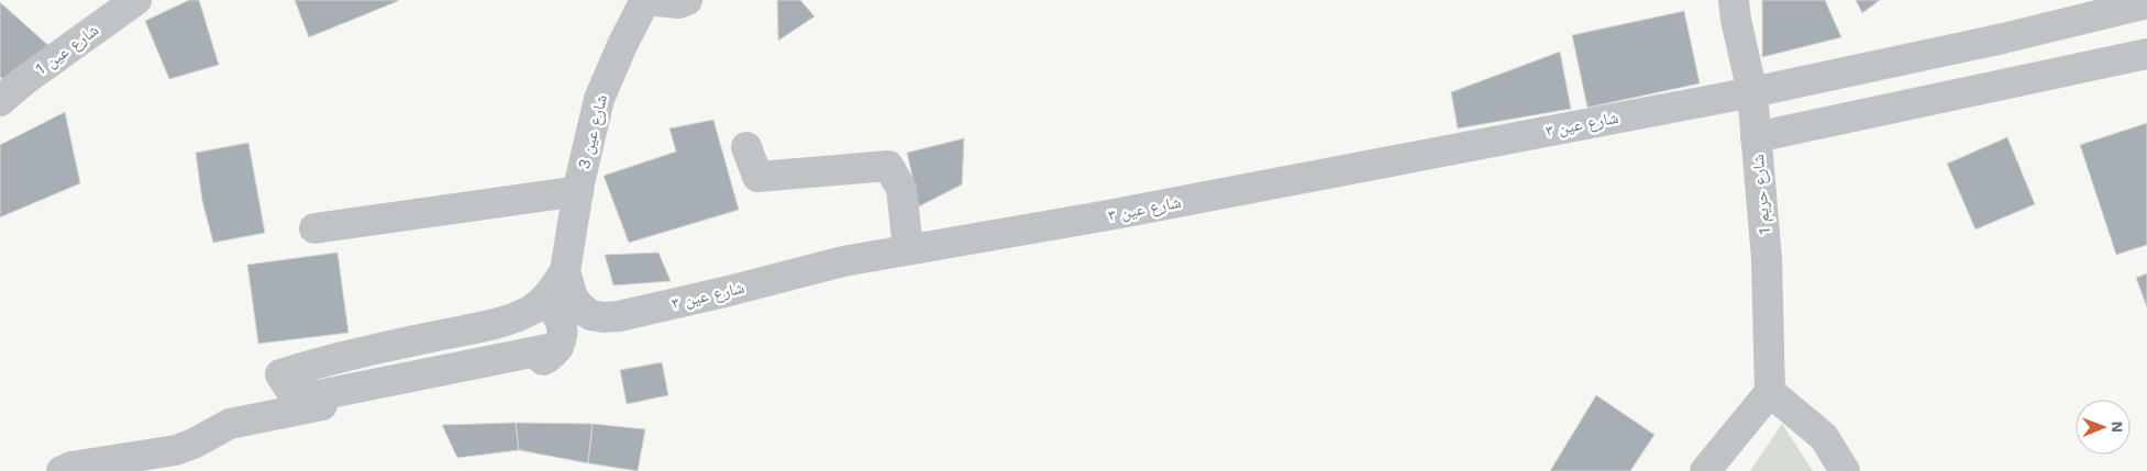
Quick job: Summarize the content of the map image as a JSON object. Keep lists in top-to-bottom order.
{
  "streets": {
    "street": [
      "شارع عين 1",
      "شارع عين ٣",
      "شارع عين 3",
      "شارع حريم 1"
    ]
  },
  "crossings": [
    ["شارع عين ٣", "شارع عين 3"],
    ["شارع عين ٣", "شارع حريم 1"]
  ],
  "north": "right"
}
